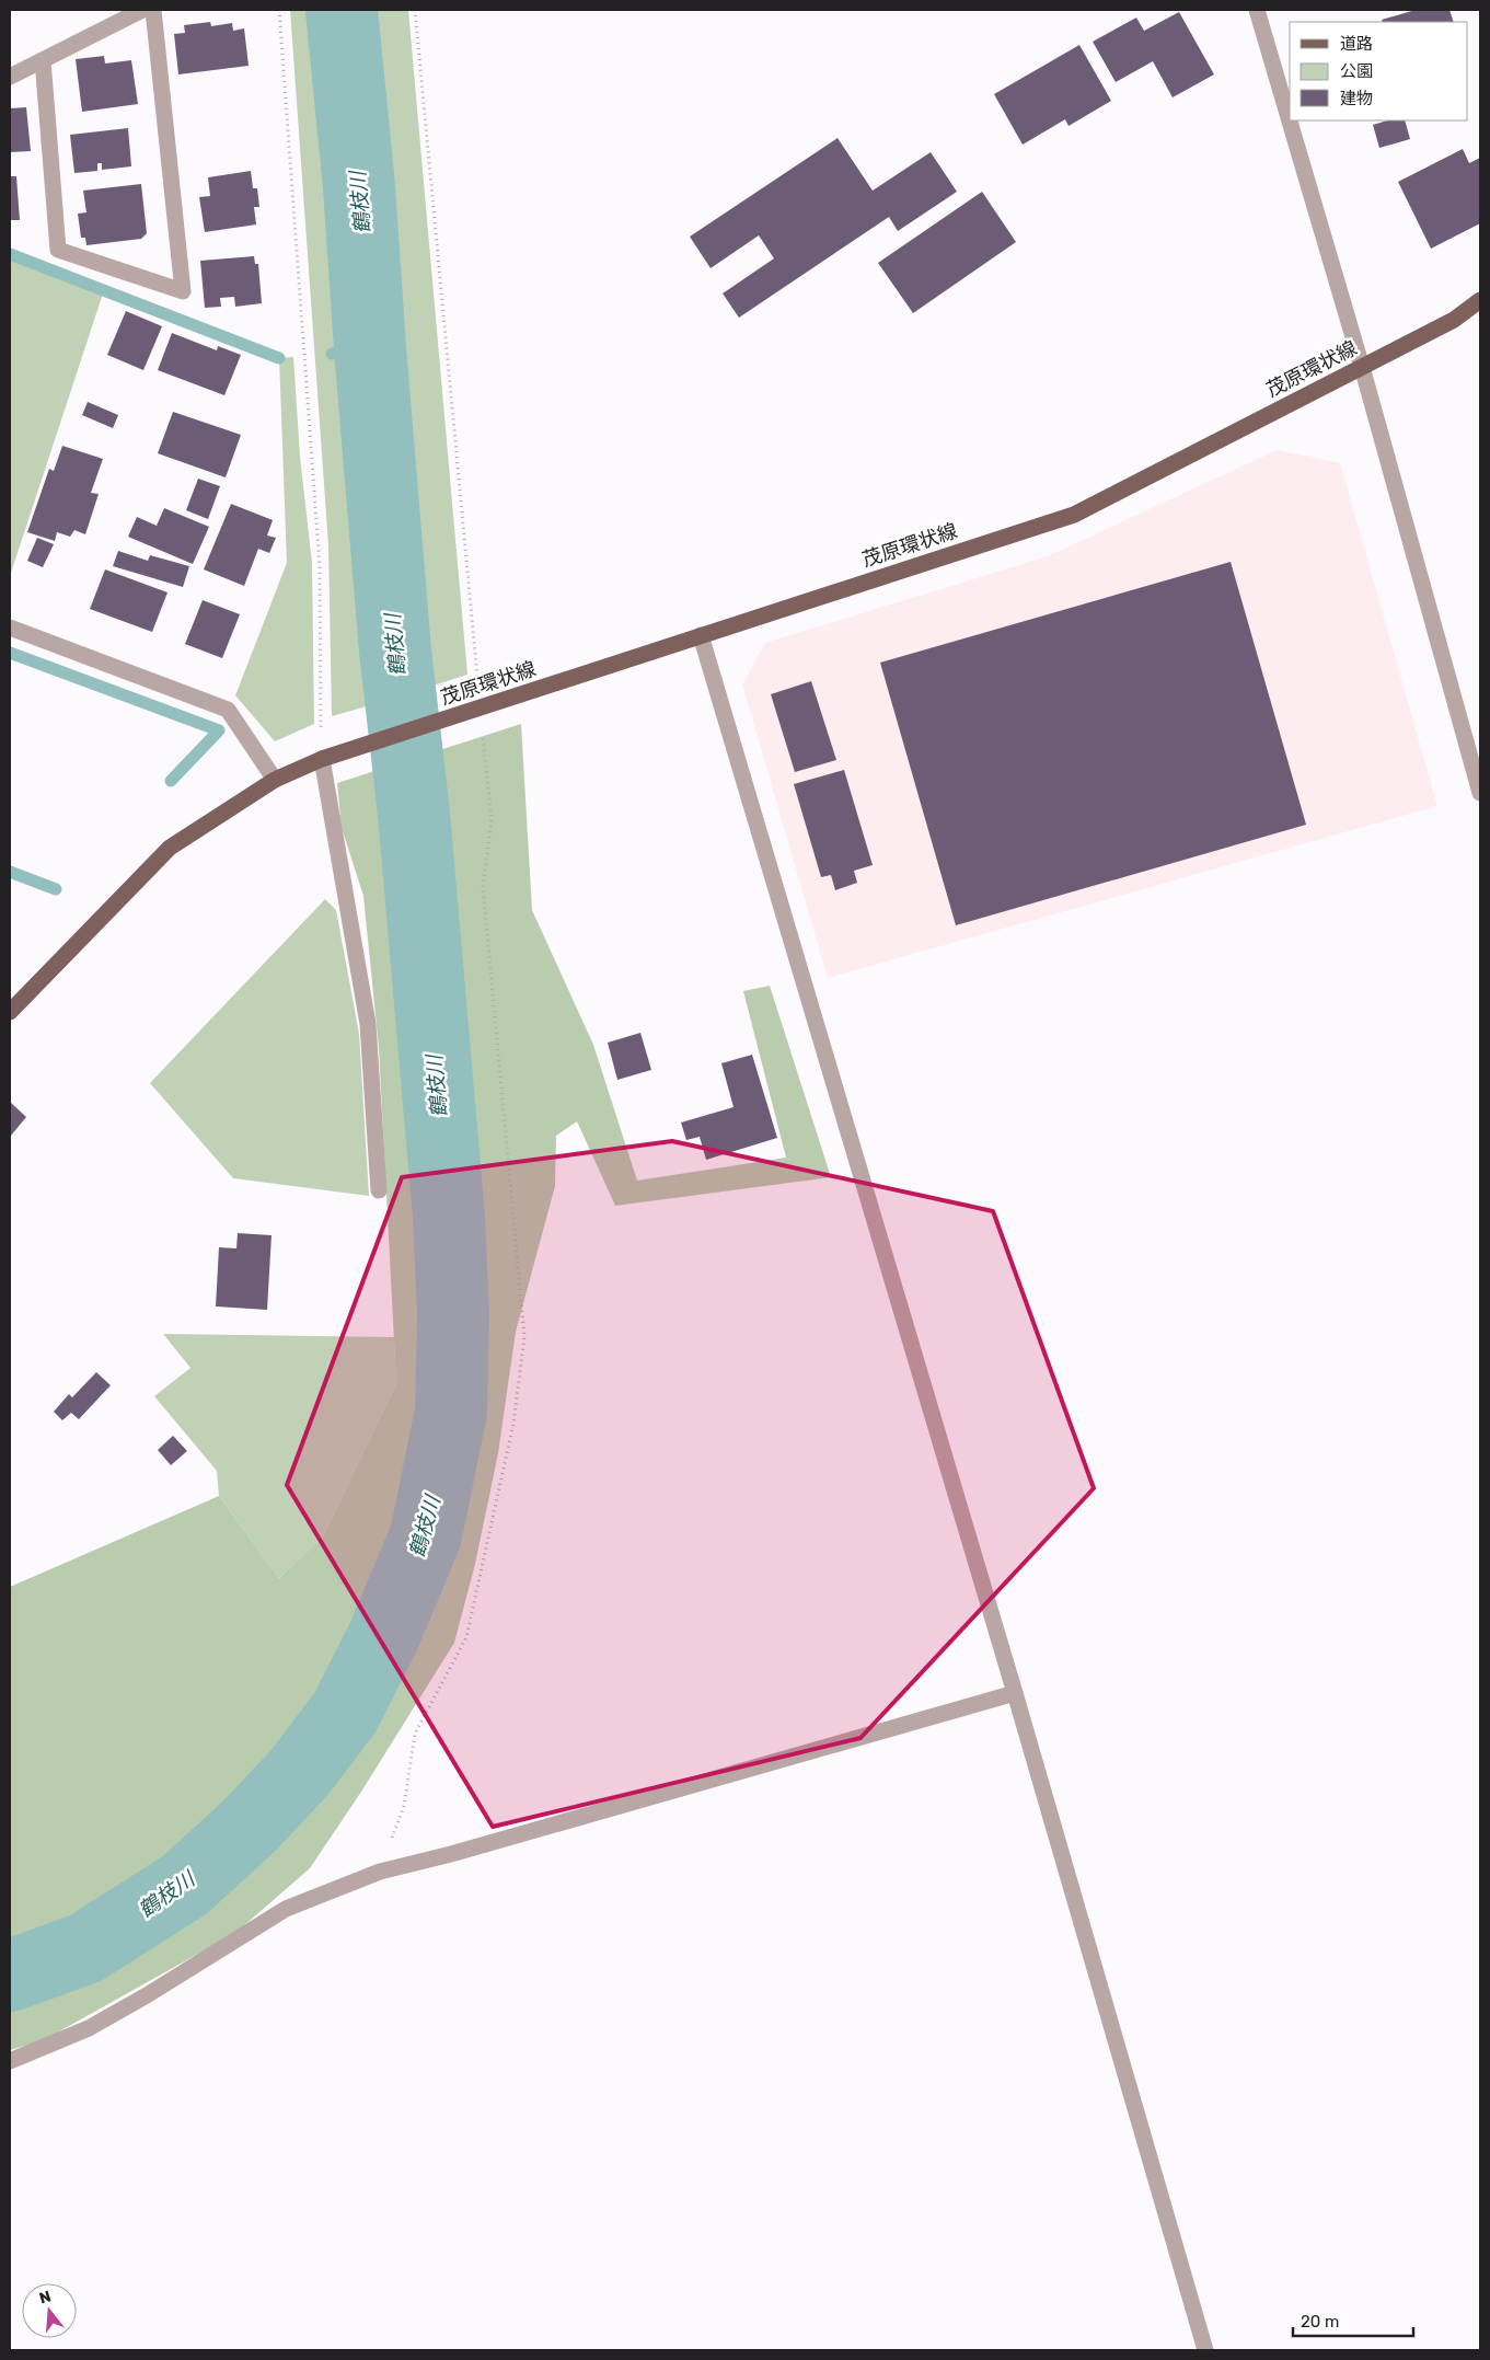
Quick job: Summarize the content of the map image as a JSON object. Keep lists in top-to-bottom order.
{
  "streets": {
    "main road": ["茂原環状線"]
  },
  "water": ["鶴枝川"],
  "legend": ["道路", "公園", "建物"],
  "scale_bar": "20 m",
  "north": "top"
}
